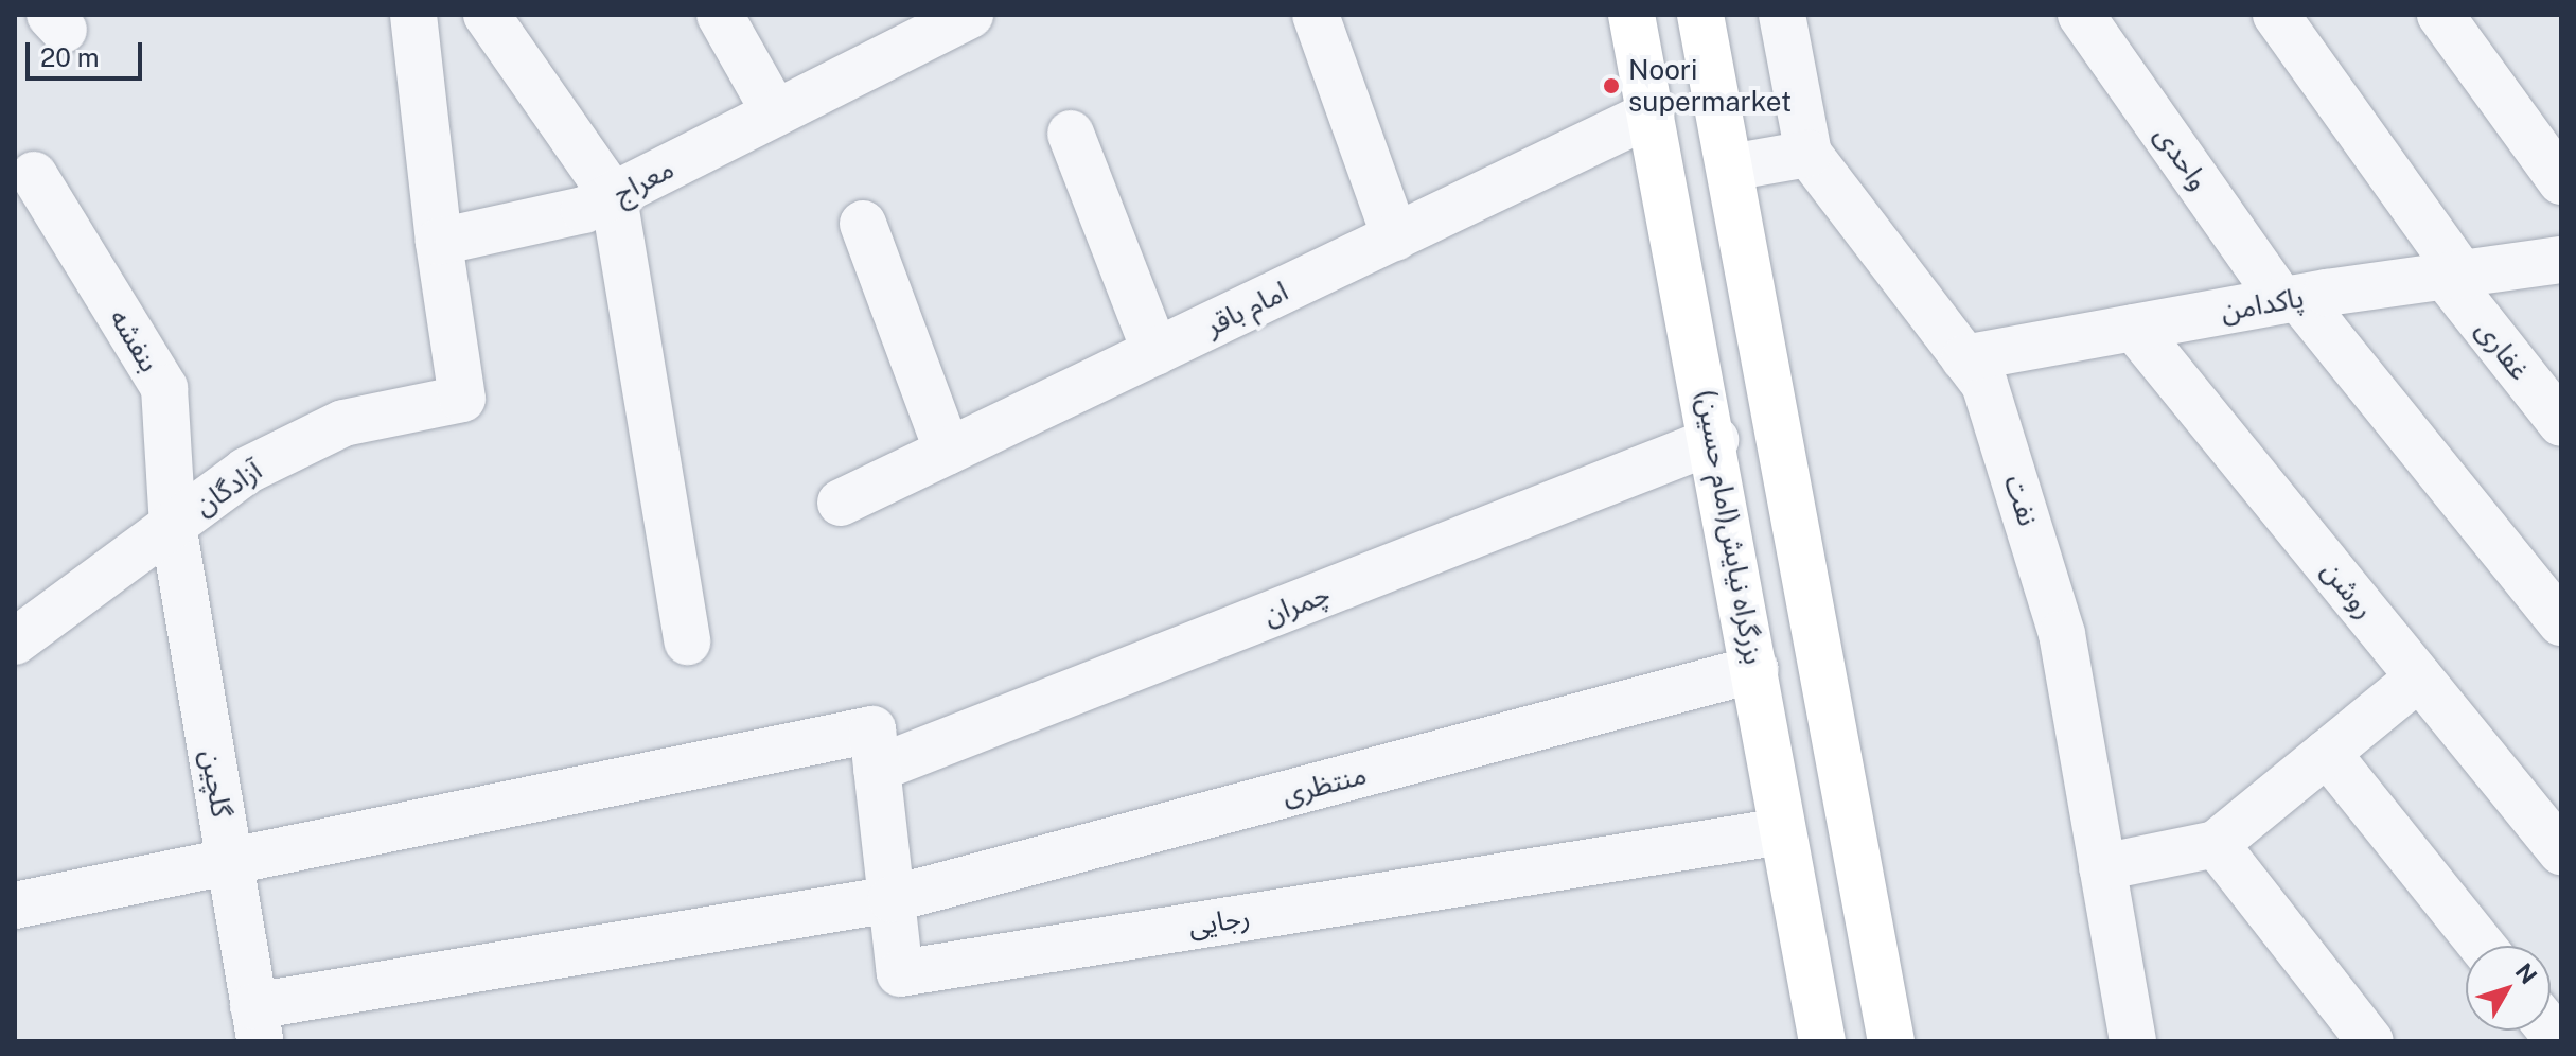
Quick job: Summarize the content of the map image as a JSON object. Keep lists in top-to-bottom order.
{
  "streets": {
    "highway": ["بزرگراه نیایش(امام حسین)"],
    "street": [
      "واحدی",
      "معراج",
      "پاکدامن",
      "امام باقر",
      "بنفشه",
      "غفاری",
      "آزادگان",
      "نفت",
      "روشن",
      "چمران",
      "گلچین",
      "منتظری",
      "رجایی"
    ]
  },
  "crossings": [
    ["واحدی", "پاکدامن"],
    ["معراج", "آزادگان"],
    ["پاکدامن", "غفاری"],
    ["پاکدامن", "نفت"],
    ["پاکدامن", "روشن"],
    ["امام باقر", "بزرگراه نیایش(امام حسین)"],
    ["بنفشه", "آزادگان"],
    ["بنفشه", "گلچین"],
    ["آزادگان", "گلچین"],
    ["بزرگراه نیایش(امام حسین)", "چمران"],
    ["بزرگراه نیایش(امام حسین)", "منتظری"],
    ["بزرگراه نیایش(امام حسین)", "رجایی"],
    ["چمران", "گلچین"],
    ["چمران", "رجایی"],
    ["گلچین", "منتظری"],
    ["منتظری", "رجایی"]
  ],
  "places": ["Noori supermarket"],
  "scale_bar": "20 m",
  "north": "top right"
}
